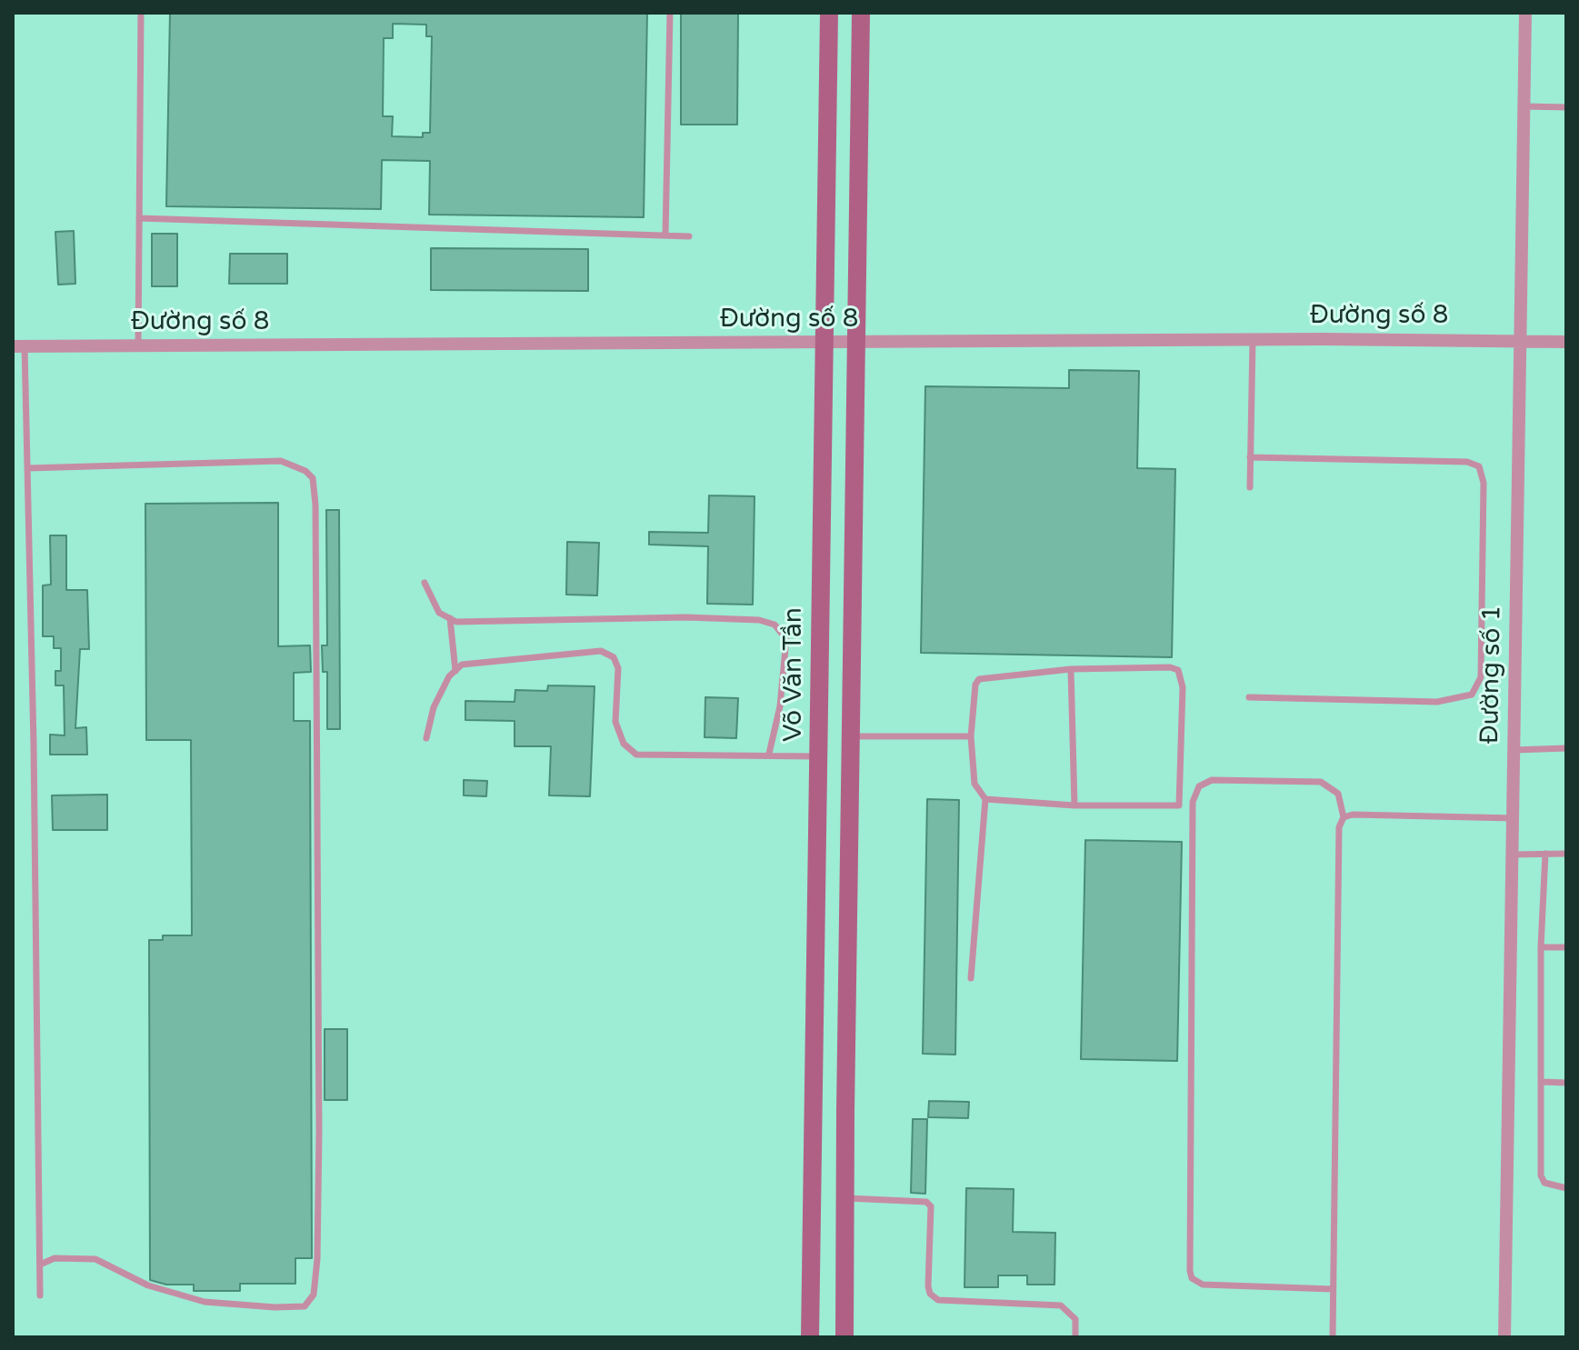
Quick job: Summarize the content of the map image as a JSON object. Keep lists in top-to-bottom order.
{
  "streets": {
    "street": ["Đường số 8", "Võ Văn Tần", "Đường số 1"]
  },
  "crossings": [
    ["Đường số 8", "Võ Văn Tần"],
    ["Đường số 8", "Đường số 1"]
  ]
}
